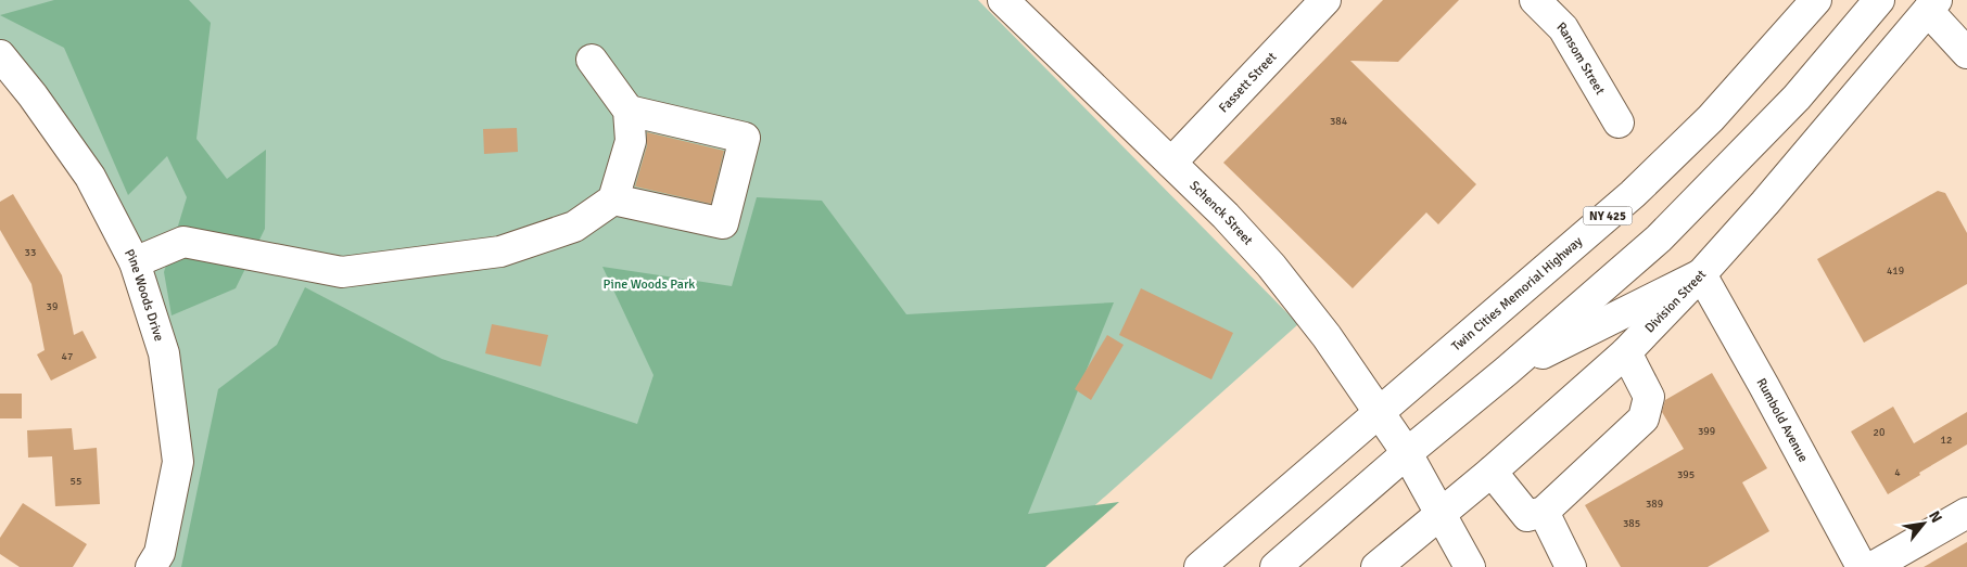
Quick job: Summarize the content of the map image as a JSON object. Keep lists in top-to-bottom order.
{
  "streets": {
    "street": [
      "Ransom Street",
      "Fassett Street",
      "Schenck Street",
      "NY 425",
      "Twin Cities Memorial Highway",
      "Pine Woods Drive",
      "Division Street",
      "Rumbold Avenue"
    ]
  },
  "crossings": [
    ["Fassett Street", "Schenck Street"],
    ["Schenck Street", "Twin Cities Memorial Highway"],
    ["Schenck Street", "Division Street"],
    ["Division Street", "Rumbold Avenue"]
  ],
  "parks": ["Pine Woods Park"],
  "house_numbers": [
    "384",
    "33",
    "419",
    "39",
    "47",
    "399",
    "20",
    "12",
    "4",
    "395",
    "55",
    "389",
    "385"
  ],
  "north": "top right"
}
